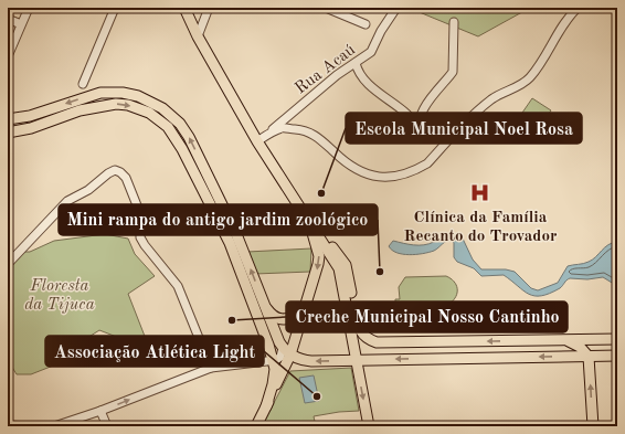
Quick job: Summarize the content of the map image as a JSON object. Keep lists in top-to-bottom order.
{
  "streets": {
    "street": ["Rua Acaú"]
  },
  "parks": ["Floresta da Tijuca"],
  "places": {
    "other": [
      "Escola Municipal Noel Rosa",
      "Mini rampa do antigo jardim zoológico",
      "Creche Municipal Nosso Cantinho",
      "Associação Atlética Light"
    ],
    "hospital": ["Clínica da Família Recanto do Trovador"]
  }
}
